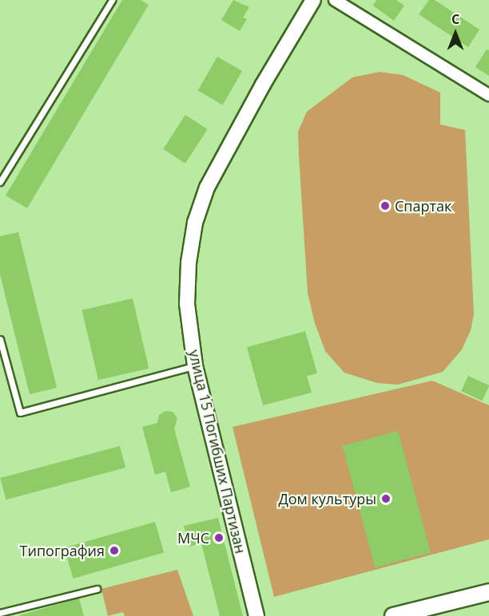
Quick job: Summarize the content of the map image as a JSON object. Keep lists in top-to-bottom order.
{
  "streets": {
    "street": ["улица 15 Погибших Партизан"]
  },
  "places": [
    "Спартак",
    "Дом культуры",
    "МЧС",
    "Типография"
  ],
  "north": "top"
}
